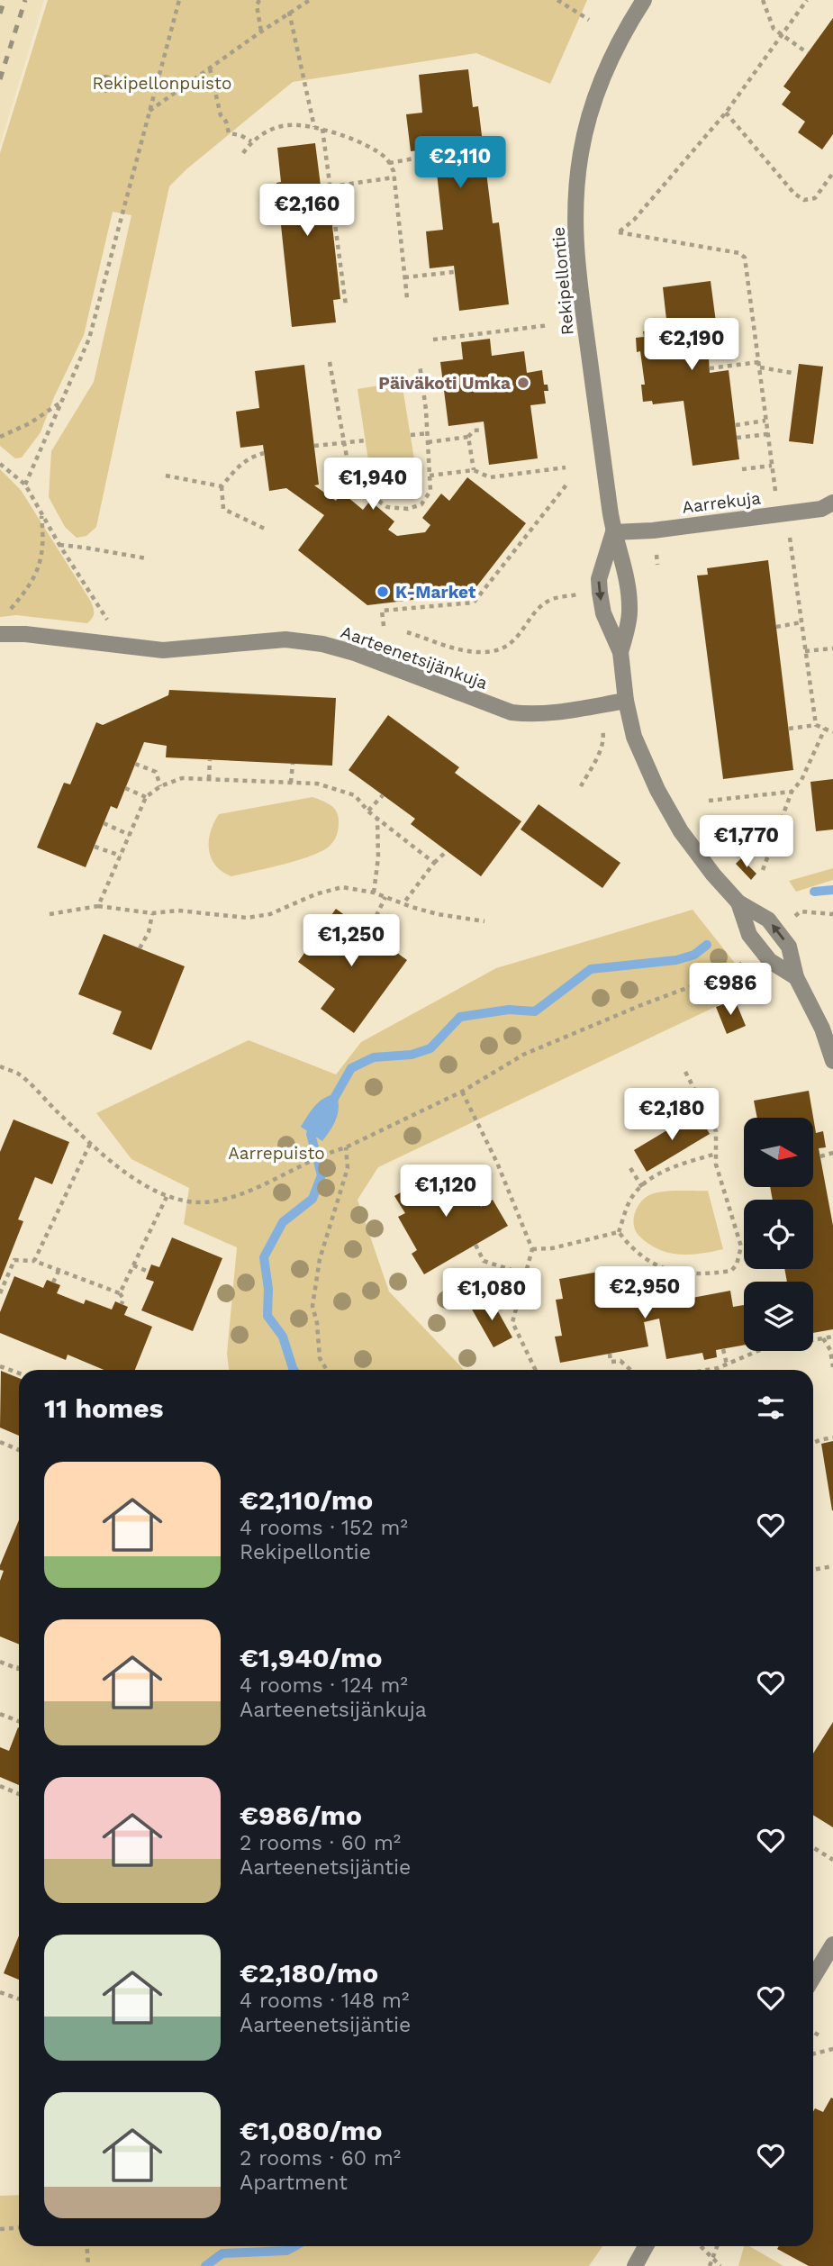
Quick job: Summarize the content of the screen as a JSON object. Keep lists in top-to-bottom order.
{
  "streets": {
    "street": ["Rekipellontie", "Aarrekuja", "Aarteenetsijänkuja"]
  },
  "crossings": [
    ["Rekipellontie", "Aarrekuja"],
    ["Rekipellontie", "Aarteenetsijänkuja"]
  ],
  "parks": ["Rekipellonpuisto", "Aarrepuisto"],
  "places": ["Päiväkoti Umka", "K-Market"],
  "north": "right",
  "page": {
    "price": [
      "€2,110",
      "€2,160",
      "€2,190",
      "€1,940",
      "€1,770",
      "€1,250",
      "€986",
      "€2,180",
      "€1,120",
      "€2,950",
      "€1,080"
    ],
    "heading": "11 homes",
    "list": [
      {
        "name": "€2,110/mo",
        "note": "4 rooms · 152 m² · Rekipellontie"
      },
      {
        "name": "€1,940/mo",
        "note": "4 rooms · 124 m² · Aarteenetsijänkuja"
      },
      {
        "name": "€986/mo",
        "note": "2 rooms · 60 m² · Aarteenetsijäntie"
      },
      {
        "name": "€2,180/mo",
        "note": "4 rooms · 148 m² · Aarteenetsijäntie"
      },
      {
        "name": "€1,080/mo",
        "note": "2 rooms · 60 m² · Apartment"
      }
    ]
  }
}
